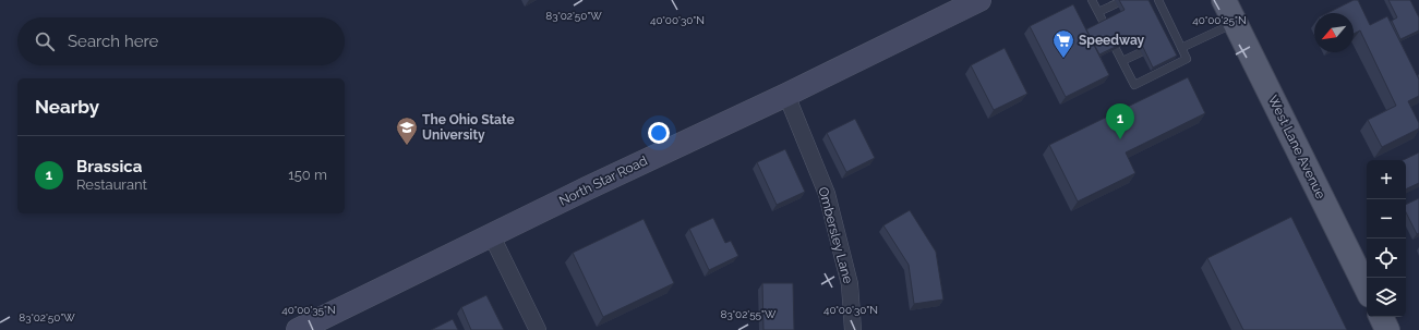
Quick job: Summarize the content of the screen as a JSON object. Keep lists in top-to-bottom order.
{
  "streets": {
    "main road": ["West Lane Avenue"],
    "street": ["North Star Road", "Ombersley Lane"]
  },
  "crossings": [
    ["North Star Road", "Ombersley Lane"]
  ],
  "places": {
    "supermarket": ["Speedway"],
    "school or university": ["The Ohio State University"]
  },
  "north": "bottom left",
  "page": {
    "search": "Search here",
    "heading": "Nearby",
    "pins": "1",
    "list": [
      {
        "mark": "1",
        "name": "Brassica",
        "note": "Restaurant",
        "value": "150 m"
      }
    ],
    "map_buttons": ["+", "−"]
  },
  "coordinates": [
    "83°02'50\"W",
    "40°00'30\"N",
    "40°00'25\"N",
    "40°00'35\"N",
    "83°02'55\"W"
  ]
}
